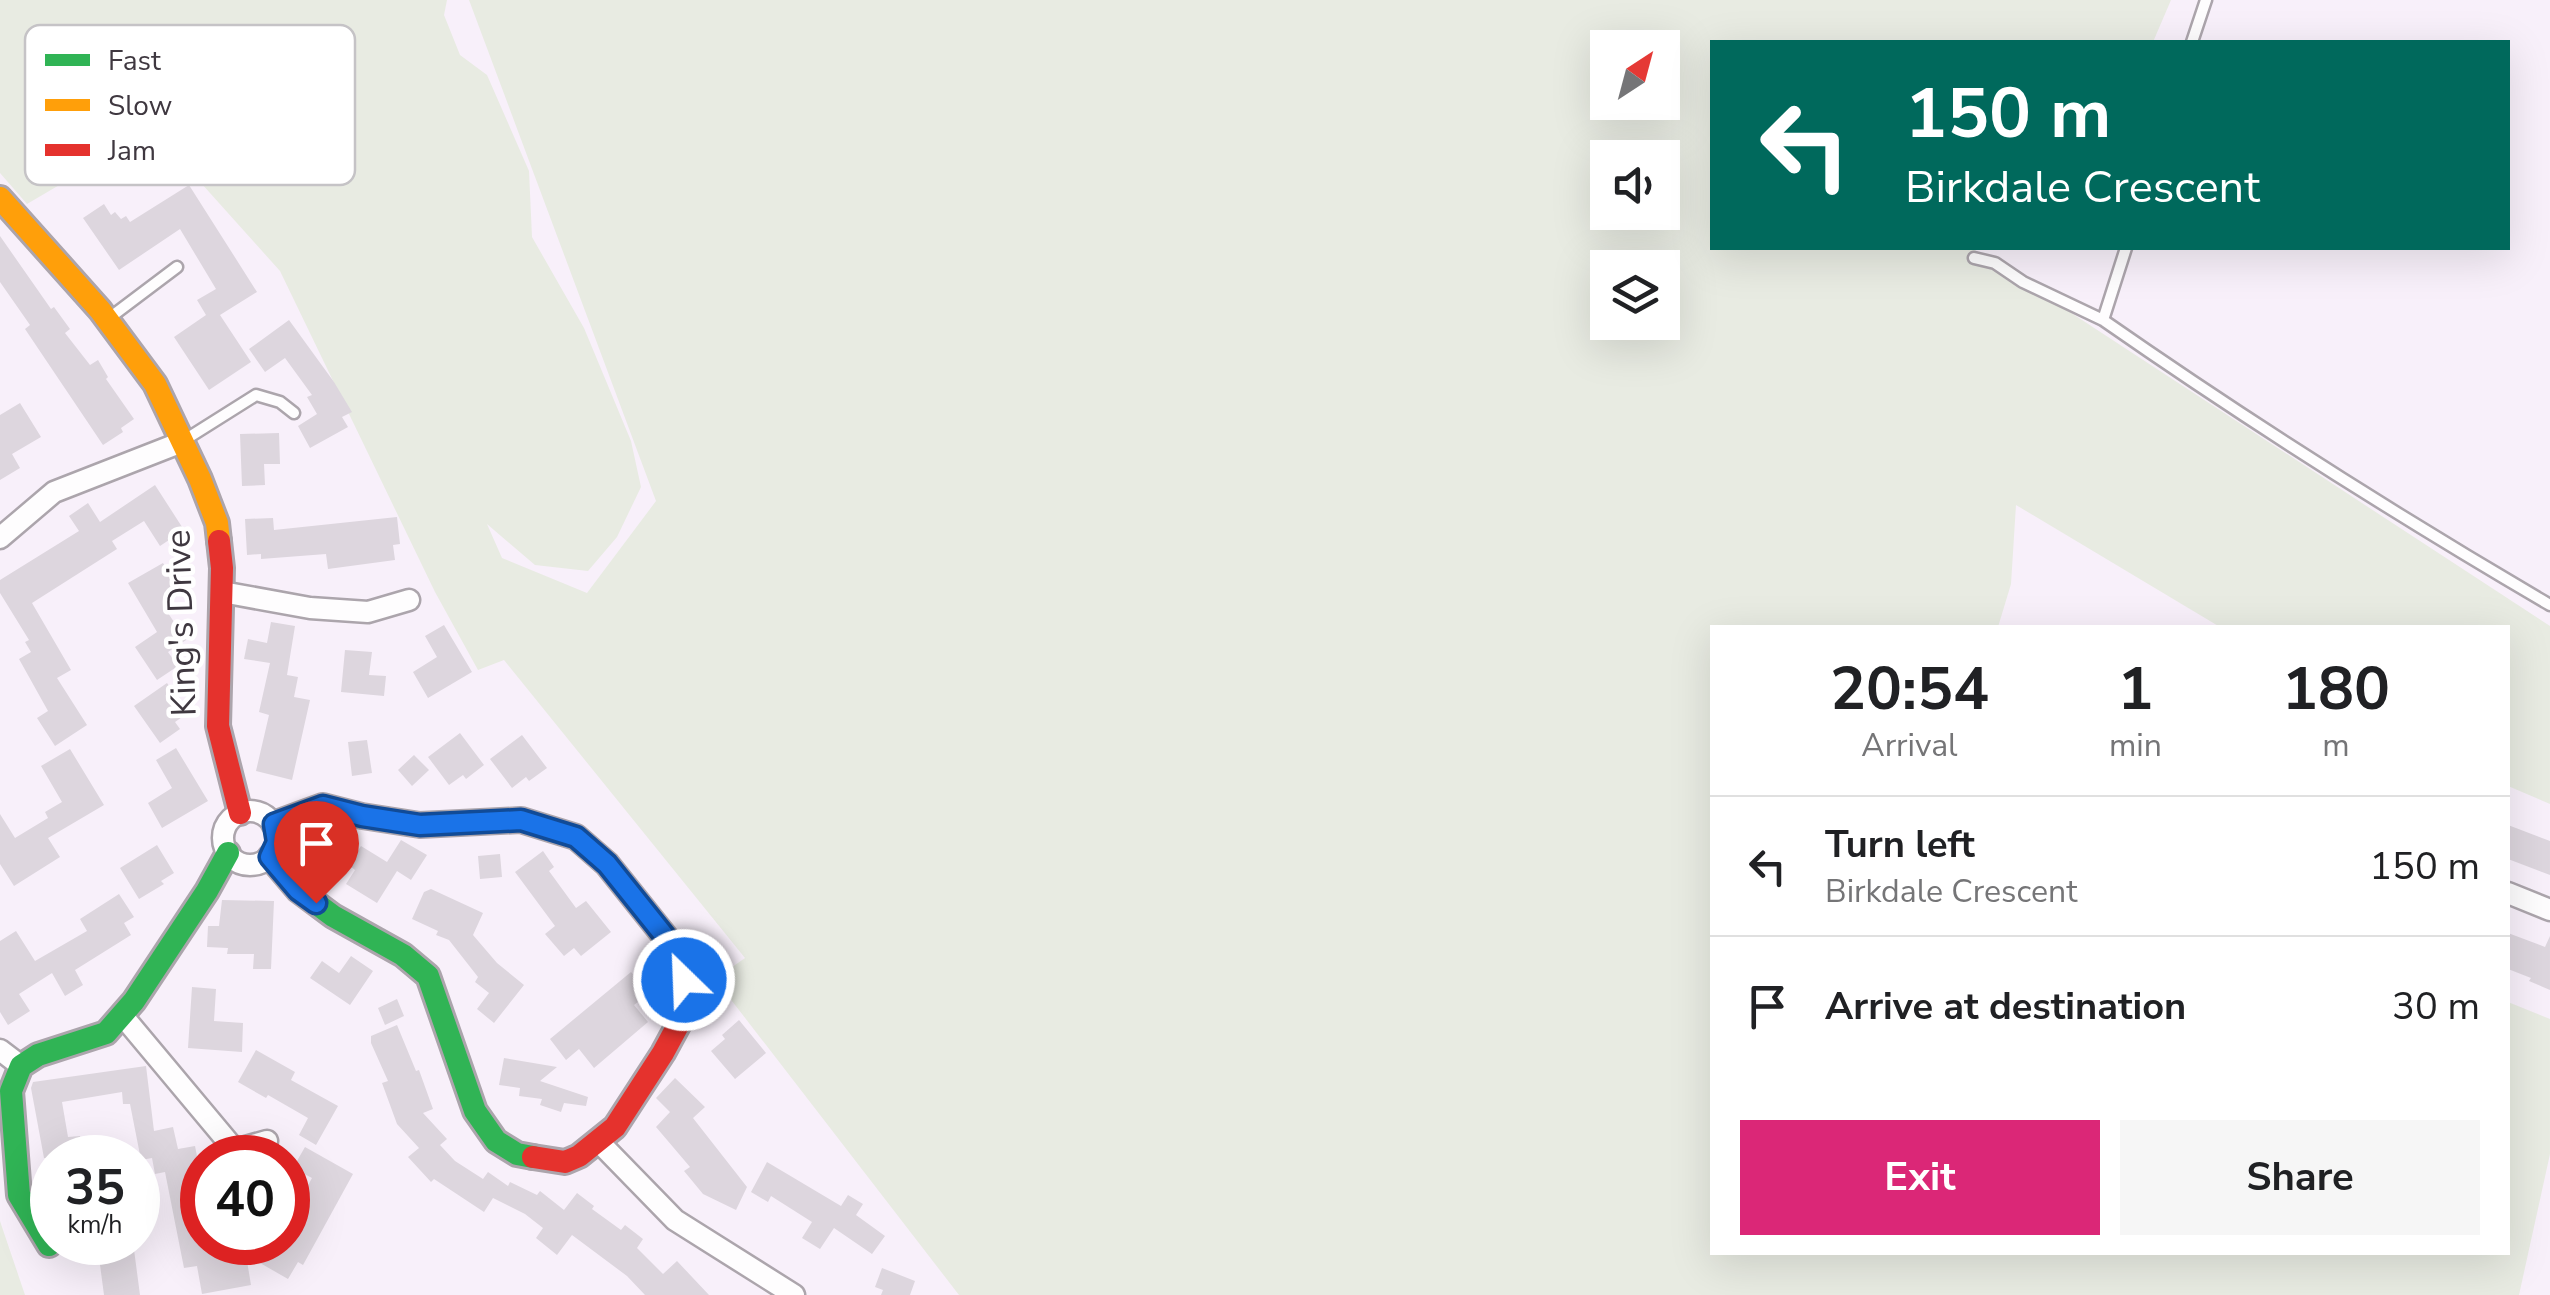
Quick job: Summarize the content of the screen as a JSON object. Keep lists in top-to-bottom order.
{
  "streets": {
    "street": ["King's Drive"]
  },
  "legend": ["Fast", "Slow", "Jam"],
  "north": "top right",
  "page": {
    "turn": ["150 m", "Birkdale Crescent"],
    "eta": [
      "20:54",
      "Arrival",
      "1",
      "min",
      "180",
      "m"
    ],
    "list": [
      {
        "name": "Turn left",
        "note": "Birkdale Crescent",
        "value": "150 m"
      },
      {
        "name": "Arrive at destination",
        "value": "30 m"
      }
    ],
    "buttons": ["Exit", "Share"],
    "speed": "35 km/h",
    "limit": "40"
  }
}
